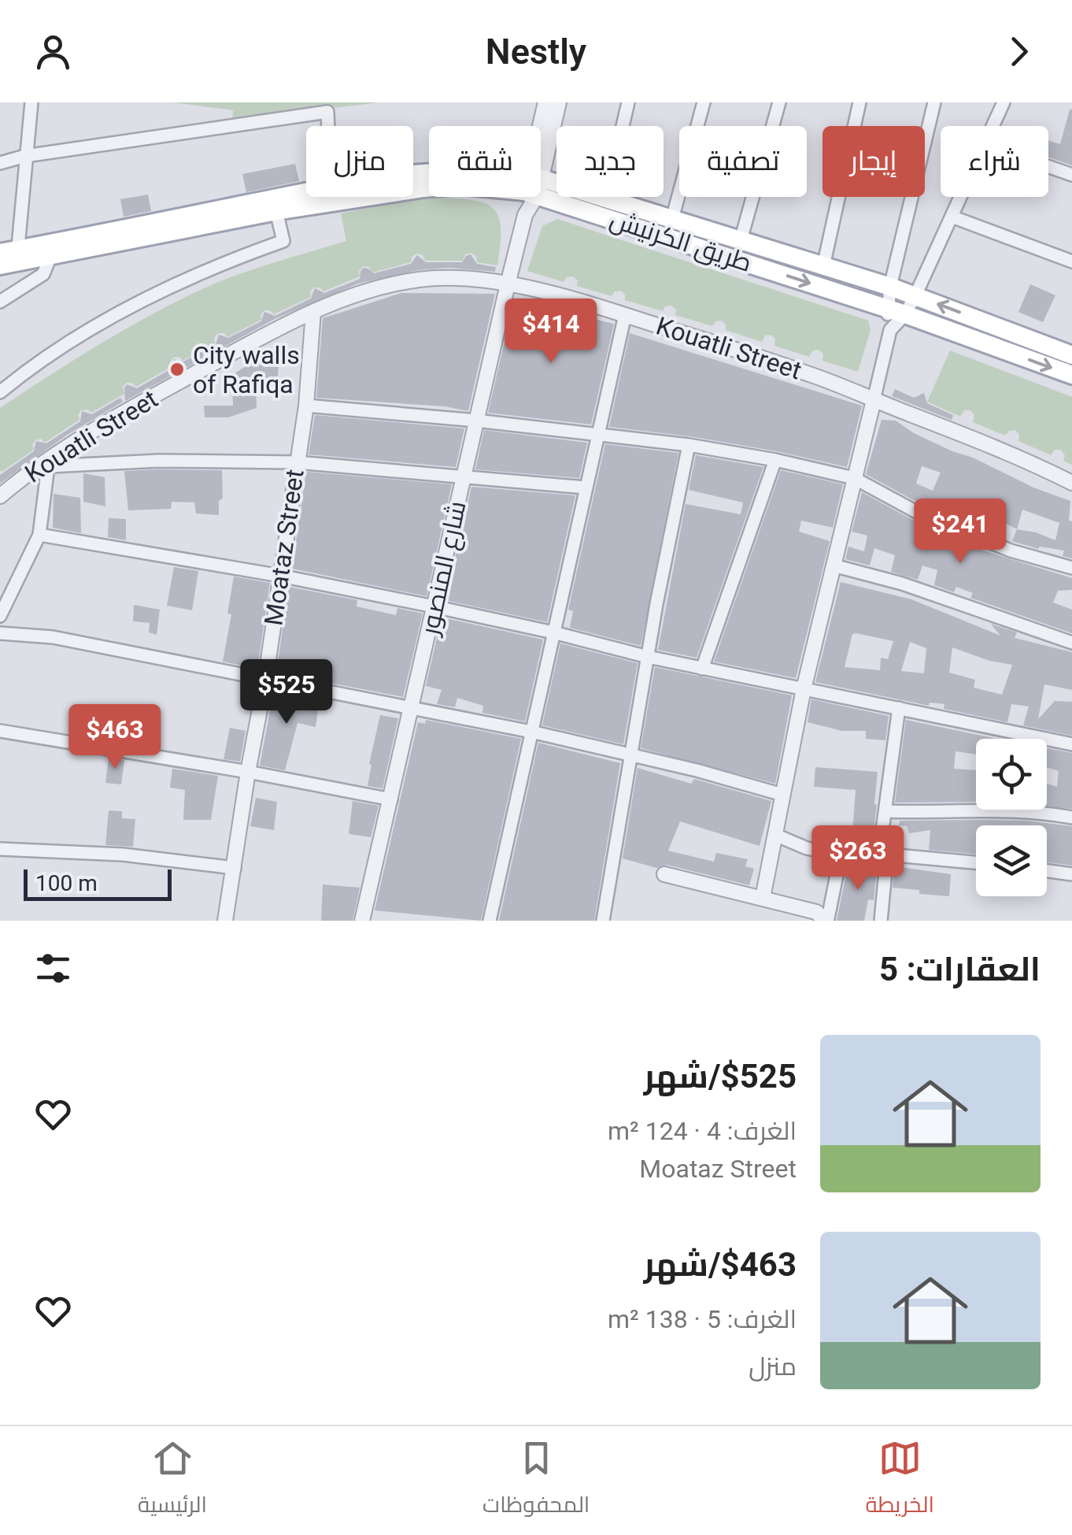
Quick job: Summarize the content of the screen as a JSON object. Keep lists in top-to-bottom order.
{
  "streets": {
    "main road": ["طريق الكرنيش"],
    "street": ["Kouatli Street", "Moataz Street", "شارع المنصور"]
  },
  "crossings": [
    ["Kouatli Street", "Moataz Street"],
    ["Kouatli Street", "شارع المنصور"]
  ],
  "places": ["City walls of Rafiqa"],
  "scale_bar": "100 m",
  "page": {
    "header": "Nestly",
    "chip": [
      "شراء",
      "إيجار",
      "تصفية",
      "جديد",
      "شقة",
      "منزل"
    ],
    "price": [
      "$414",
      "$241",
      "$525",
      "$463",
      "$263"
    ],
    "scale": "100 m",
    "heading": "العقارات: 5",
    "list": [
      {
        "name": "$525/شهر",
        "note": "الغرف: 4 · 124 m² · Moataz Street"
      },
      {
        "name": "$463/شهر",
        "note": "الغرف: 5 · 138 m² · منزل"
      }
    ],
    "tabs": ["الخريطة", "المحفوظات", "الرئيسية"]
  }
}
